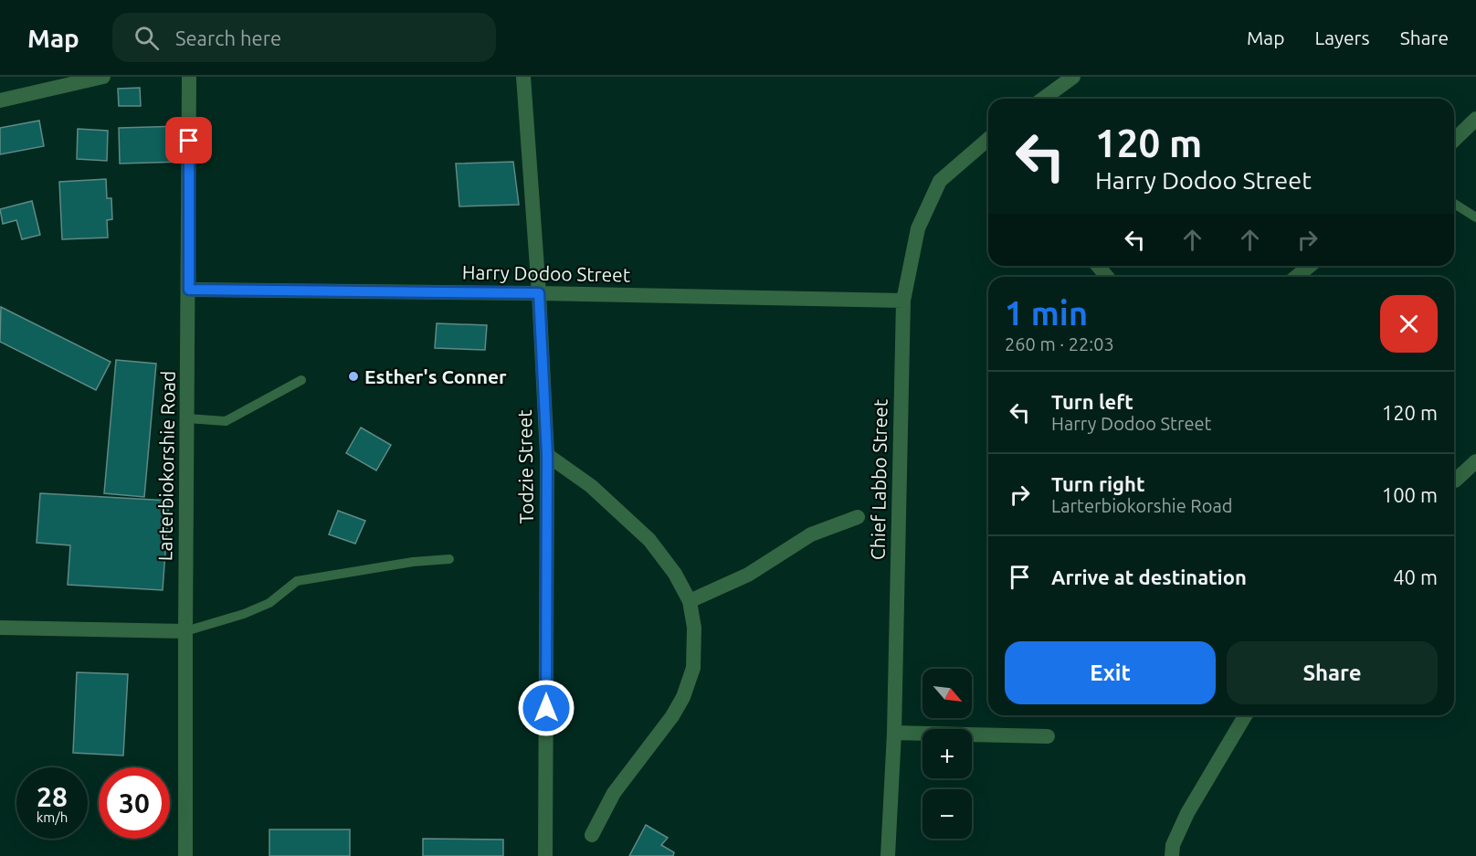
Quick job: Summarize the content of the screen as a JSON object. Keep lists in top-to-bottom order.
{
  "streets": {
    "street": [
      "Harry Dodoo Street",
      "Larterbiokorshie Road",
      "Todzie Street",
      "Chief Labbo Street"
    ]
  },
  "crossings": [
    ["Harry Dodoo Street", "Larterbiokorshie Road"],
    ["Harry Dodoo Street", "Todzie Street"],
    ["Harry Dodoo Street", "Chief Labbo Street"]
  ],
  "places": ["Esther's Conner"],
  "north": "bottom right",
  "page": {
    "header": "Map",
    "search": "Search here",
    "nav": ["Map", "Layers", "Share"],
    "turn": ["120 m", "Harry Dodoo Street"],
    "heading": ["1 min", "260 m · 22:03"],
    "list": [
      {
        "name": "Turn left",
        "note": "Harry Dodoo Street",
        "value": "120 m"
      },
      {
        "name": "Turn right",
        "note": "Larterbiokorshie Road",
        "value": "100 m"
      },
      {
        "name": "Arrive at destination",
        "value": "40 m"
      }
    ],
    "buttons": ["Exit", "Share"],
    "map_buttons": ["+", "−"],
    "speed": "28 km/h",
    "limit": "30"
  }
}
